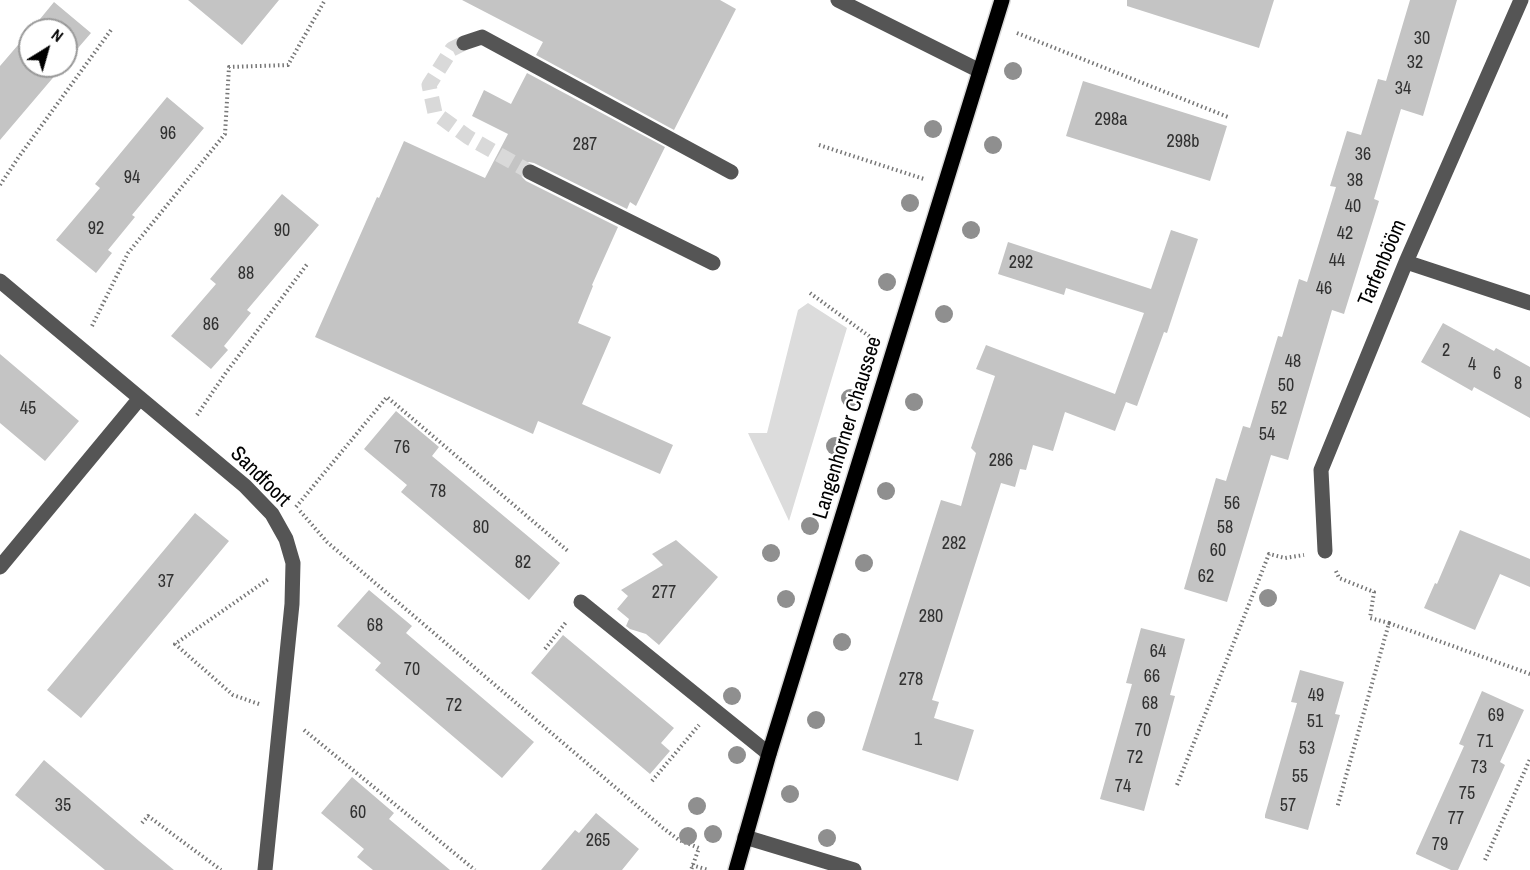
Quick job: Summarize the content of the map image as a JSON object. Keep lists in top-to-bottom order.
{
  "streets": {
    "main road": ["Langenhorner Chaussee"],
    "street": ["Tarfenbööm", "Sandfoort"]
  },
  "house_numbers": [
    "30",
    "32",
    "34",
    "298a",
    "96",
    "298b",
    "287",
    "36",
    "94",
    "38",
    "40",
    "92",
    "90",
    "42",
    "44",
    "292",
    "88",
    "46",
    "86",
    "2",
    "48",
    "4",
    "6",
    "8",
    "50",
    "45",
    "52",
    "54",
    "76",
    "286",
    "78",
    "56",
    "80",
    "58",
    "282",
    "60",
    "82",
    "62",
    "37",
    "277",
    "280",
    "68",
    "64",
    "70",
    "66",
    "278",
    "49",
    "68",
    "72",
    "69",
    "51",
    "70",
    "1",
    "71",
    "53",
    "72",
    "73",
    "55",
    "74",
    "75",
    "35",
    "57",
    "60",
    "77",
    "265",
    "79"
  ],
  "north": "top right"
}
